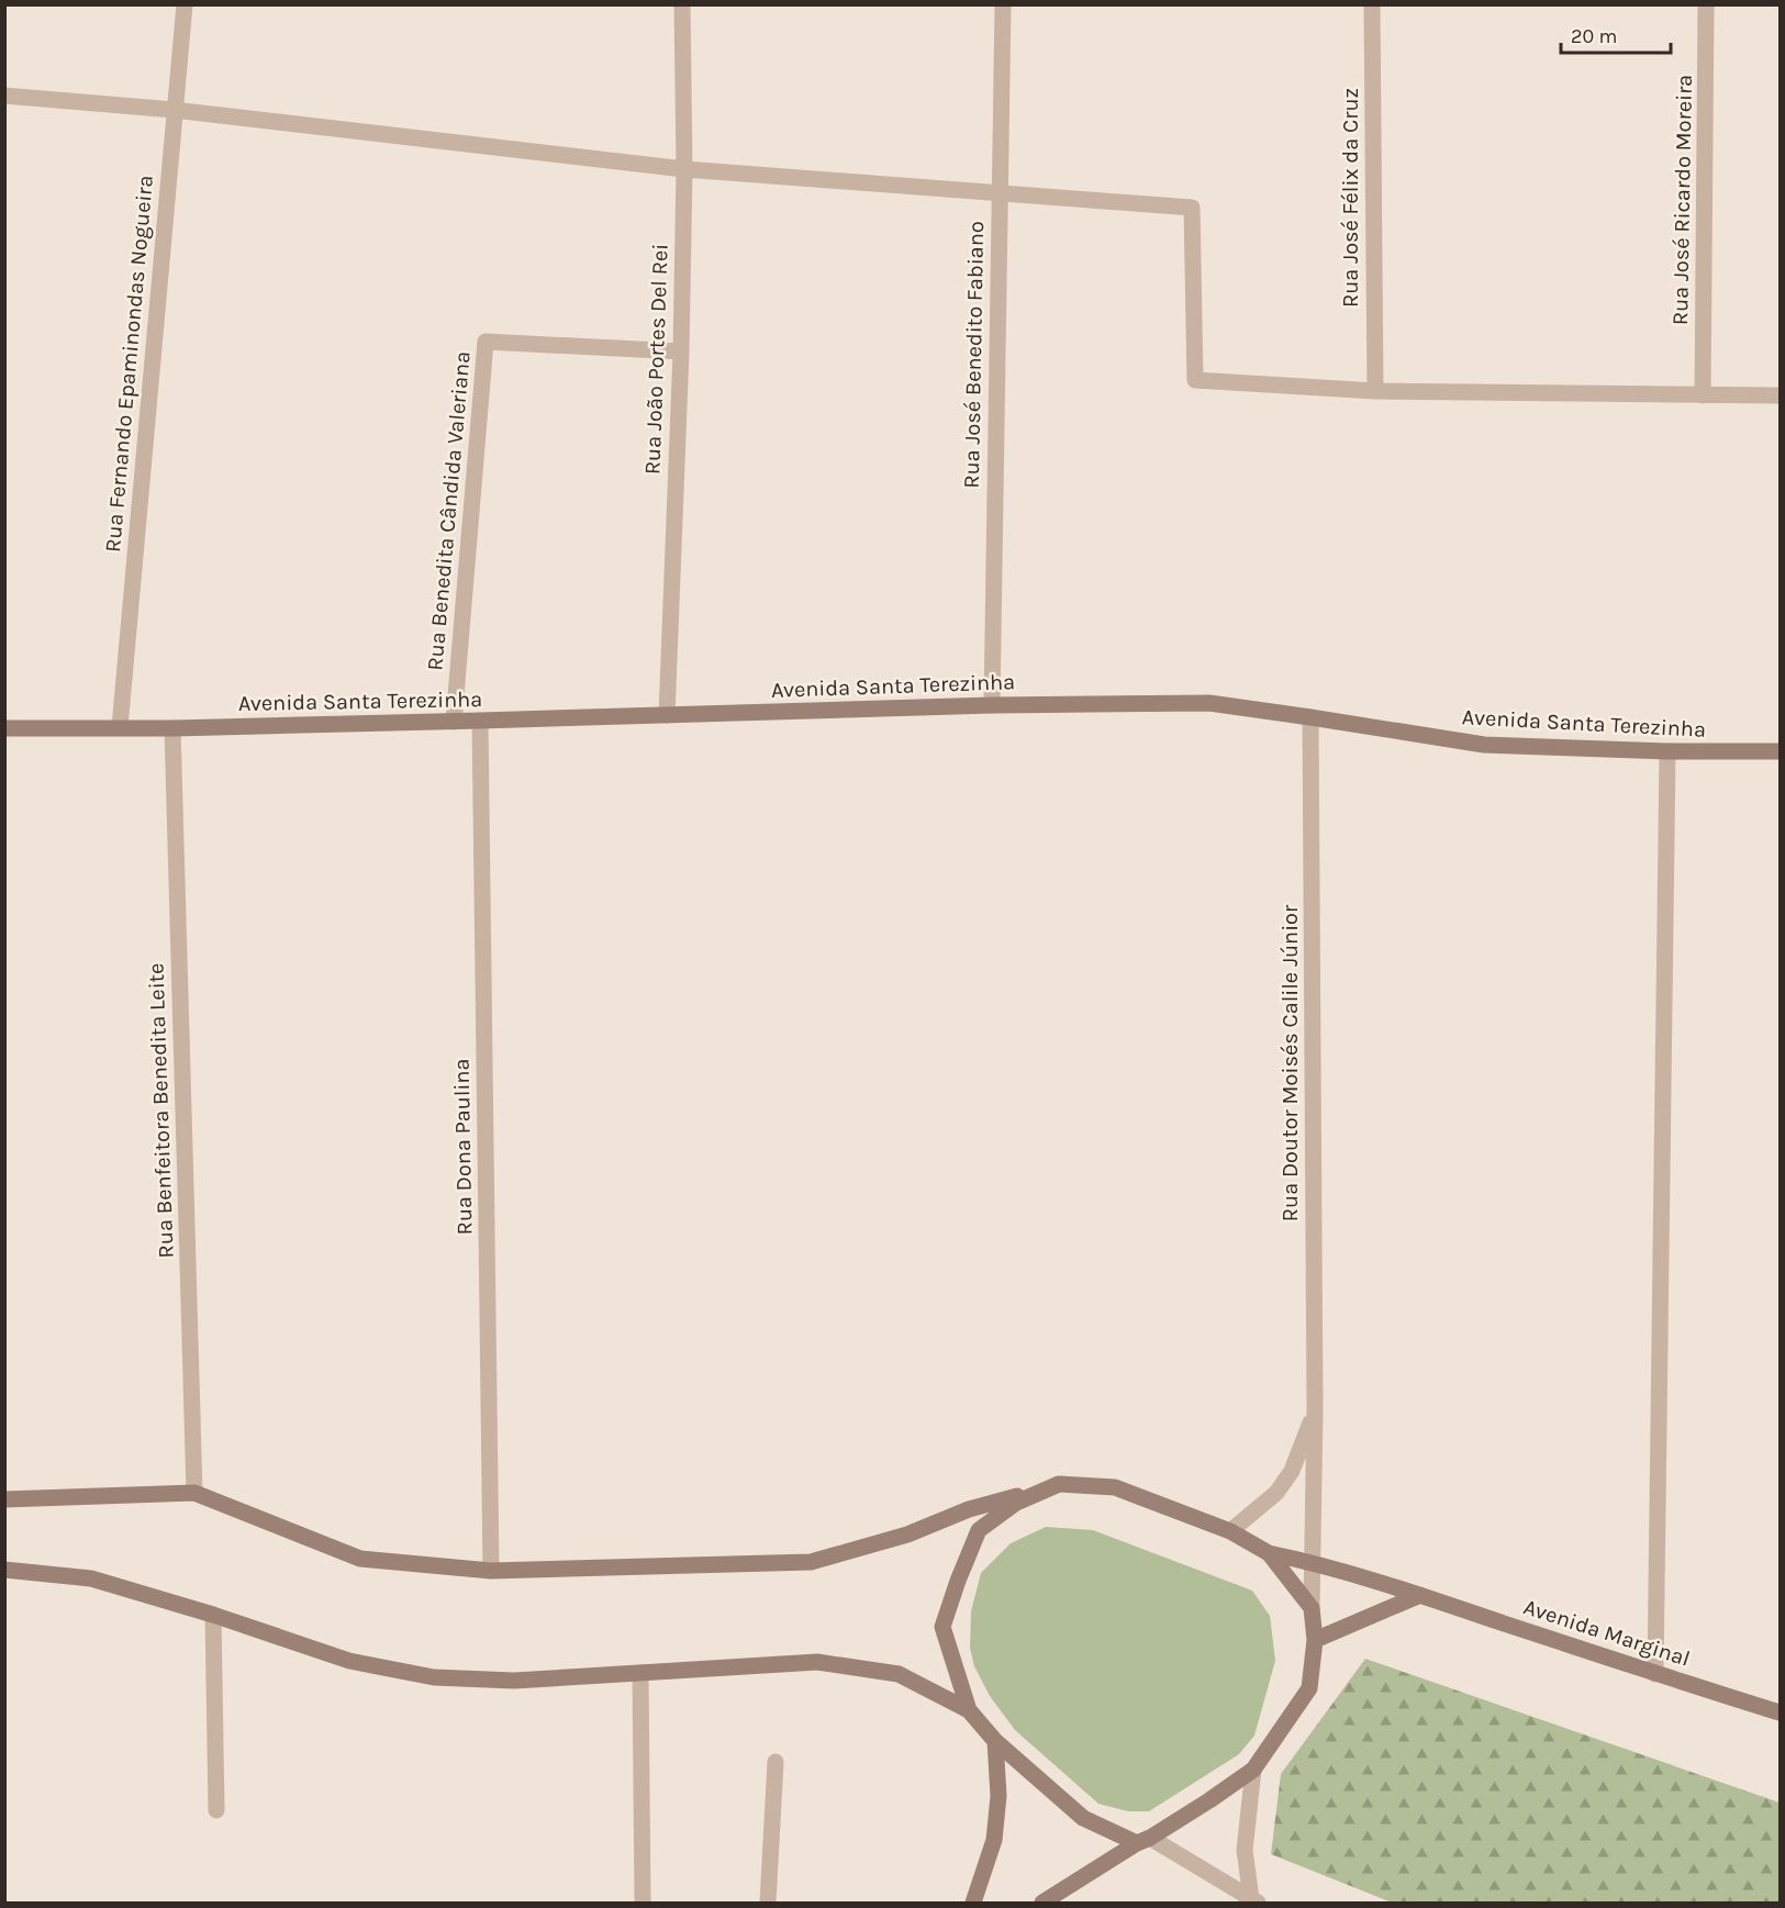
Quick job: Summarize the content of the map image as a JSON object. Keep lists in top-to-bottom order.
{
  "streets": {
    "street": [
      "Rua José Félix da Cruz",
      "Rua José Ricardo Moreira",
      "Rua José Benedito Fabiano",
      "Rua João Portes Del Rei",
      "Rua Fernando Epaminondas Nogueira",
      "Rua Benedita Cândida Valeriana",
      "Avenida Santa Terezinha",
      "Rua Doutor Moisés Calile Júnior",
      "Rua Benfeitora Benedita Leite",
      "Rua Dona Paulina",
      "Avenida Marginal"
    ]
  },
  "crossings": [
    ["Rua José Benedito Fabiano", "Avenida Santa Terezinha"],
    ["Rua João Portes Del Rei", "Rua Benedita Cândida Valeriana"],
    ["Rua João Portes Del Rei", "Avenida Santa Terezinha"],
    ["Rua Fernando Epaminondas Nogueira", "Avenida Santa Terezinha"],
    ["Rua Benedita Cândida Valeriana", "Avenida Santa Terezinha"],
    ["Avenida Santa Terezinha", "Rua Doutor Moisés Calile Júnior"],
    ["Avenida Santa Terezinha", "Rua Benfeitora Benedita Leite"],
    ["Avenida Santa Terezinha", "Rua Dona Paulina"],
    ["Rua Doutor Moisés Calile Júnior", "Avenida Marginal"]
  ],
  "scale_bar": "20 m"
}
